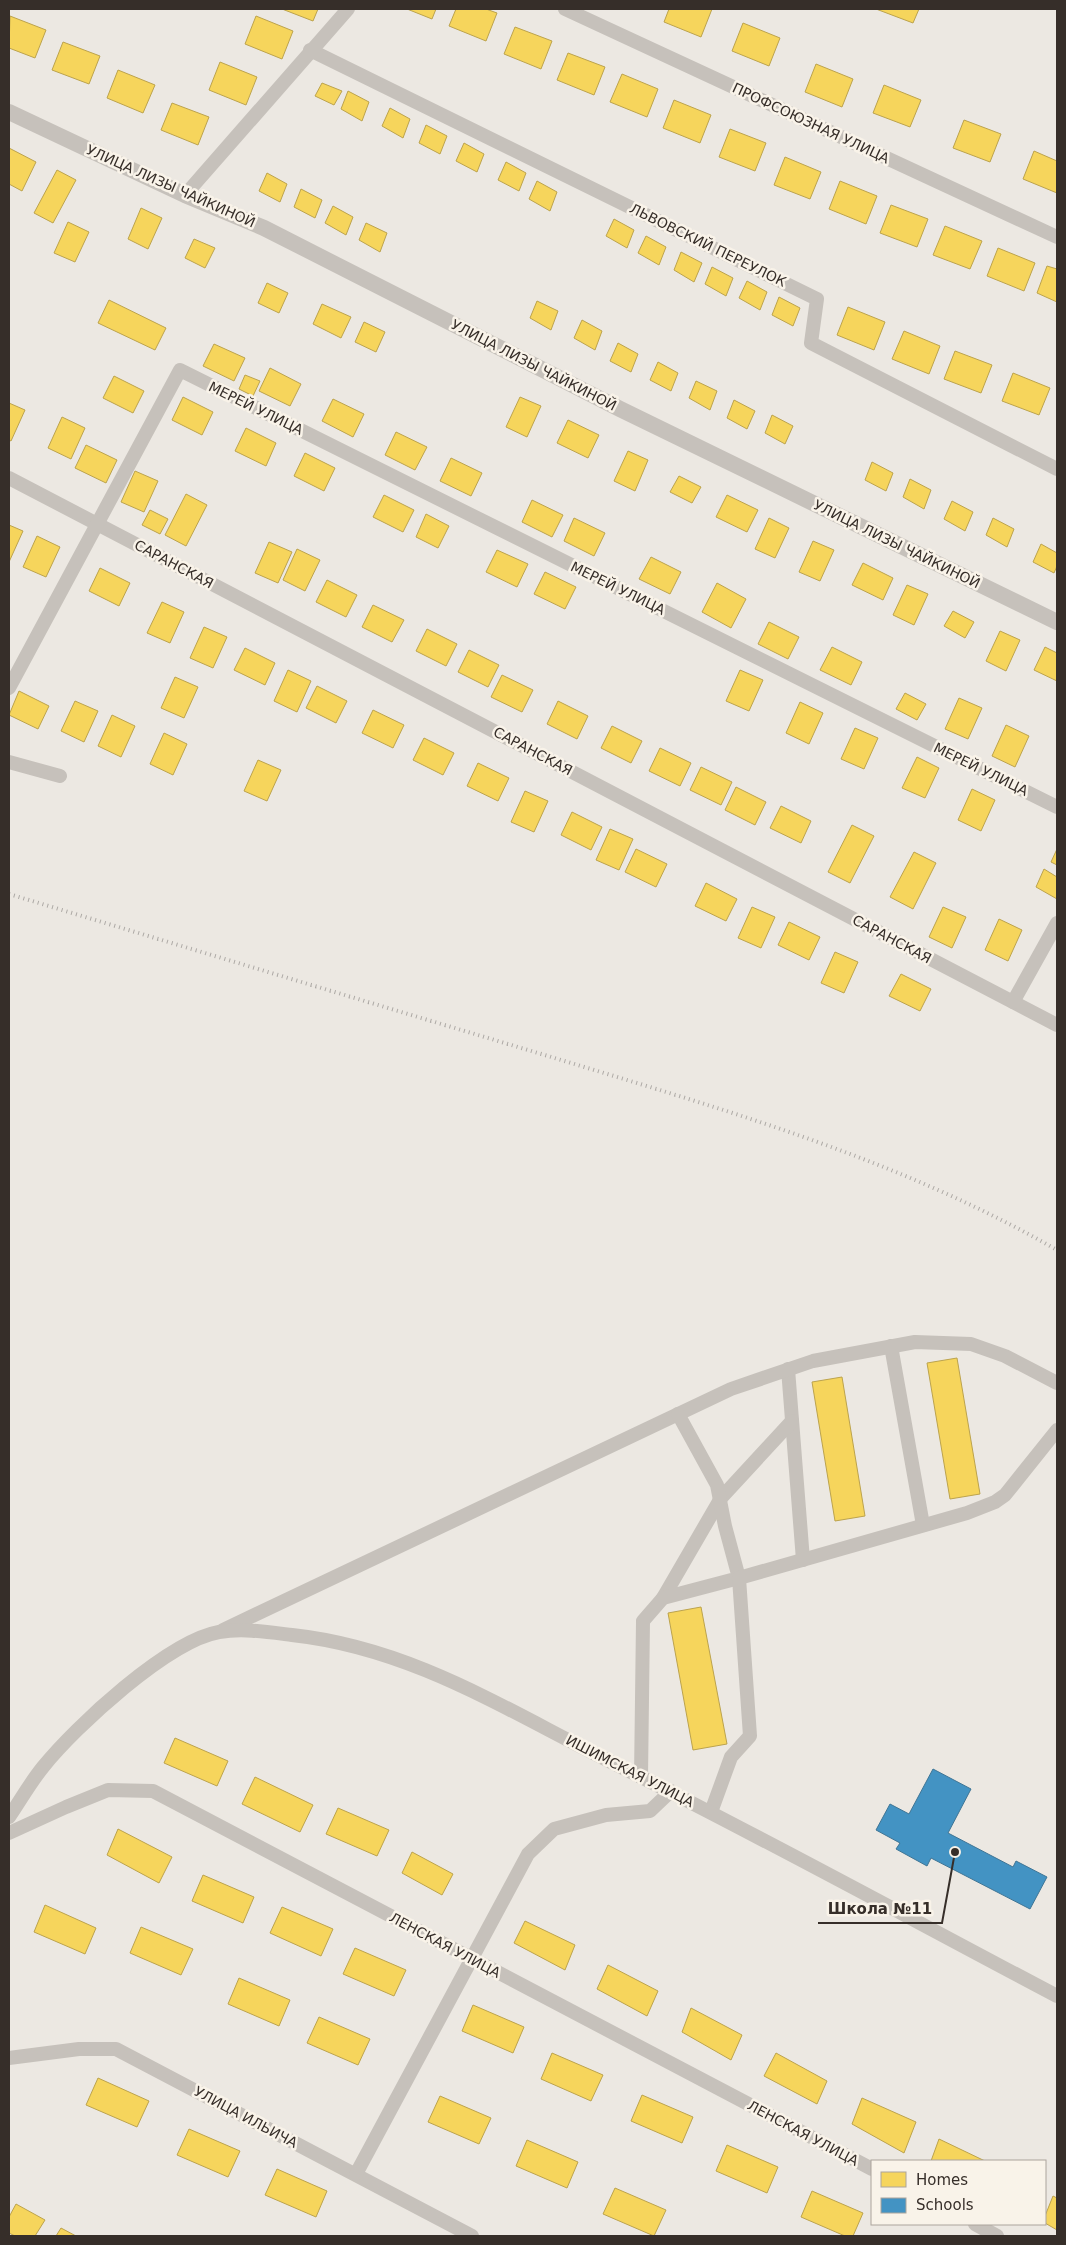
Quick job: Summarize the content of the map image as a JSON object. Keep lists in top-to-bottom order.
{
  "streets": {
    "street": [
      "ПРОФСОЮЗНАЯ УЛИЦА",
      "УЛИЦА ЛИЗЫ ЧАЙКИНОЙ",
      "ЛЬВОВСКИЙ ПЕРЕУЛОК",
      "МЕРЕЙ УЛИЦА",
      "САРАНСКАЯ",
      "ИШИМСКАЯ УЛИЦА",
      "ЛЕНСКАЯ УЛИЦА",
      "УЛИЦА ИЛЬИЧА"
    ]
  },
  "crossings": [
    ["МЕРЕЙ УЛИЦА", "САРАНСКАЯ"]
  ],
  "places": ["Школа №11"],
  "legend": ["Homes", "Schools"]
}
